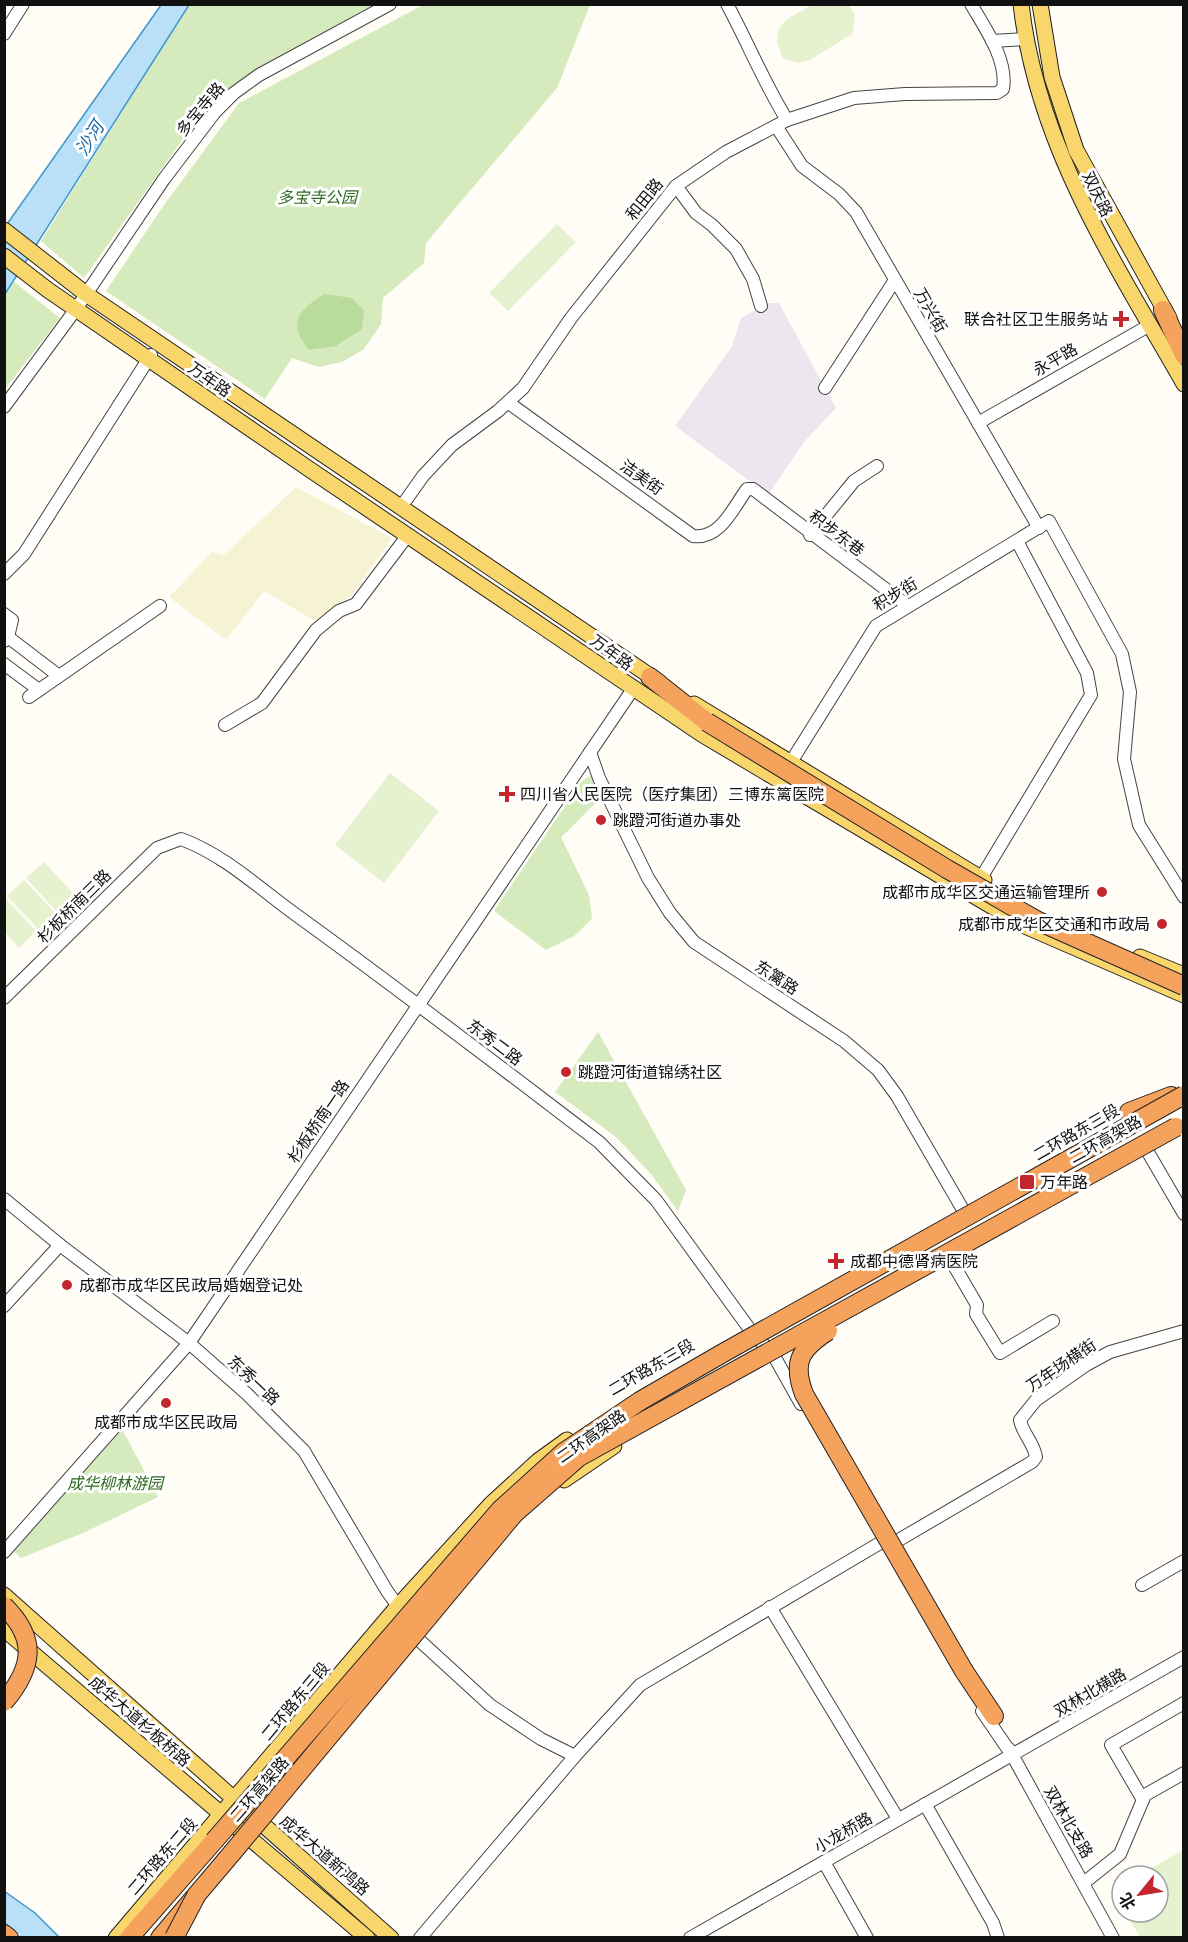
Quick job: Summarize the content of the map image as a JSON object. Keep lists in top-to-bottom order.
{
  "streets": {
    "highway": ["二环高架路"],
    "main road": [
      "双庆路",
      "万年路",
      "二环路东三段",
      "成华大道杉板桥路",
      "成华大道新鸿路",
      "二环路东二段"
    ],
    "street": [
      "多宝寺路",
      "和田路",
      "万兴街",
      "永平路",
      "洁美街",
      "积步东巷",
      "积步街",
      "杉板桥南三路",
      "东篱路",
      "东秀二路",
      "杉板桥南一路",
      "万年场横街",
      "东秀一路",
      "双林北横路",
      "双林北支路",
      "小龙桥路"
    ]
  },
  "crossings": [
    ["多宝寺路", "万年路"],
    ["双庆路", "永平路"],
    ["和田路", "万兴街"],
    ["和田路", "万年路"],
    ["和田路", "洁美街"],
    ["万兴街", "永平路"],
    ["万兴街", "积步街"],
    ["万年路", "积步街"],
    ["万年路", "杉板桥南一路"],
    ["洁美街", "积步东巷"],
    ["积步东巷", "积步街"],
    ["杉板桥南三路", "东秀二路"],
    ["东篱路", "杉板桥南一路"],
    ["东篱路", "二环路东三段"],
    ["东秀二路", "杉板桥南一路"],
    ["东秀二路", "二环路东三段"],
    ["东秀二路", "二环高架路"],
    ["杉板桥南一路", "东秀一路"],
    ["二环路东三段", "二环高架路"],
    ["二环路东三段", "东秀一路"],
    ["二环路东三段", "成华大道杉板桥路"],
    ["二环路东三段", "成华大道新鸿路"],
    ["二环路东三段", "二环路东二段"],
    ["双林北横路", "双林北支路"],
    ["双林北横路", "小龙桥路"],
    ["成华大道杉板桥路", "成华大道新鸿路"],
    ["成华大道杉板桥路", "二环路东二段"],
    ["双林北支路", "小龙桥路"],
    ["成华大道新鸿路", "二环路东二段"]
  ],
  "water": ["沙河"],
  "parks": ["多宝寺公园", "成华柳林游园"],
  "places": {
    "health": ["联合社区卫生服务站", "四川省人民医院（医疗集团）三博东篱医院", "成都中德肾病医院"],
    "other": [
      "跳蹬河街道办事处",
      "成都市成华区交通运输管理所",
      "成都市成华区交通和市政局",
      "跳蹬河街道锦绣社区",
      "成都市成华区民政局婚姻登记处",
      "成都市成华区民政局"
    ],
    "transit": ["万年路"]
  },
  "north": "bottom left"
}
